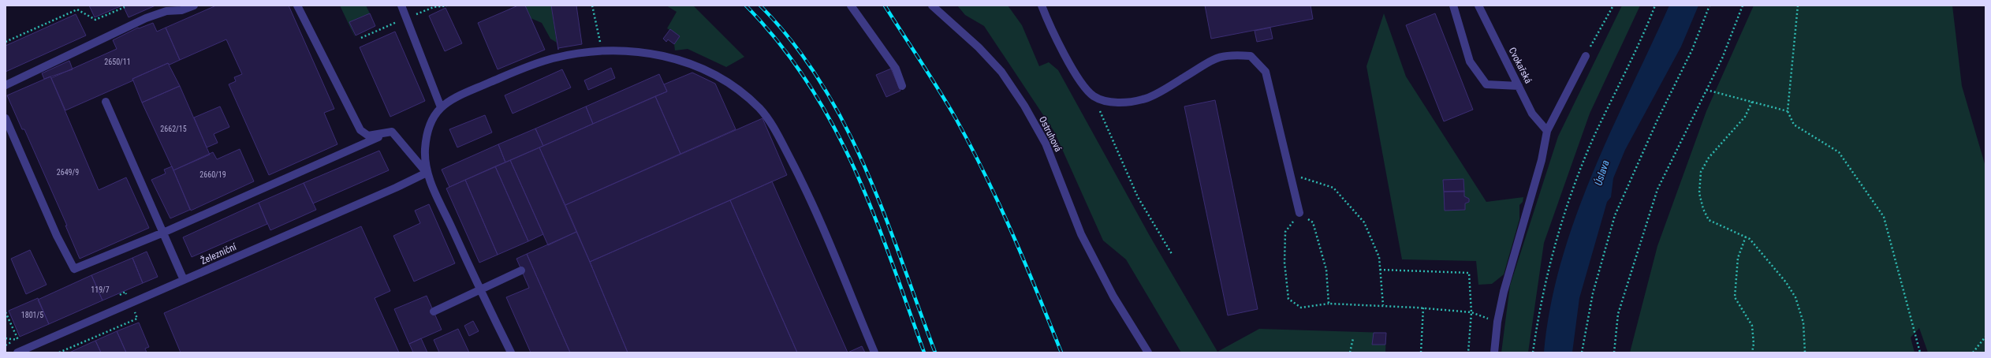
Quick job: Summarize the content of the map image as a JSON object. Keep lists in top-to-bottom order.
{
  "streets": {
    "street": ["Cvokařská", "Ostruhová", "Železniční"]
  },
  "water": ["Úslava"],
  "house_numbers": [
    "2650/11",
    "2662/15",
    "2649/9",
    "2660/19",
    "119/7",
    "1801/5"
  ]
}
